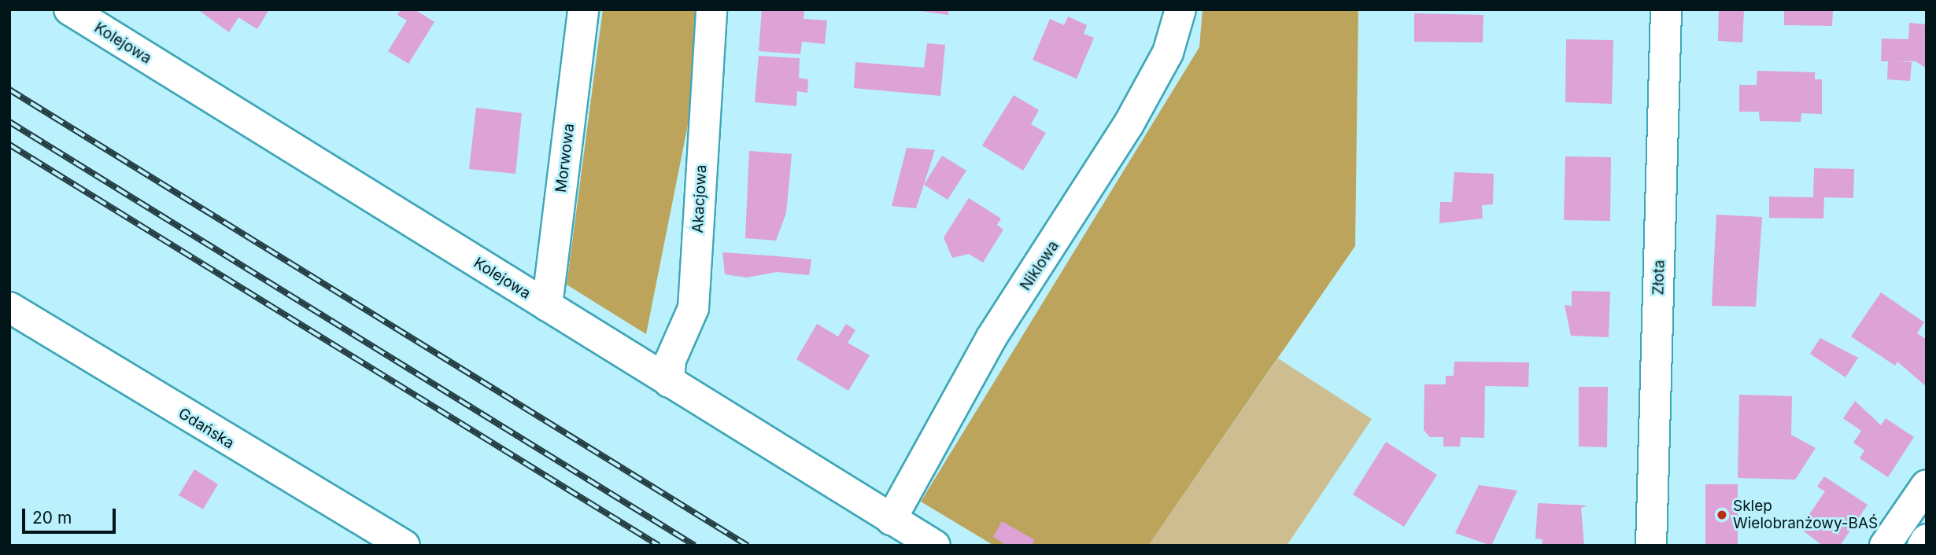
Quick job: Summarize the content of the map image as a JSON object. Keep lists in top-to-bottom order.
{
  "streets": {
    "street": [
      "Kolejowa",
      "Morwowa",
      "Akacjowa",
      "Niklowa",
      "Złota",
      "Gdańska"
    ]
  },
  "crossings": [
    ["Kolejowa", "Morwowa"],
    ["Kolejowa", "Akacjowa"],
    ["Kolejowa", "Niklowa"]
  ],
  "places": ["Sklep Wielobranżowy-BAŚ"],
  "scale_bar": "20 m"
}
